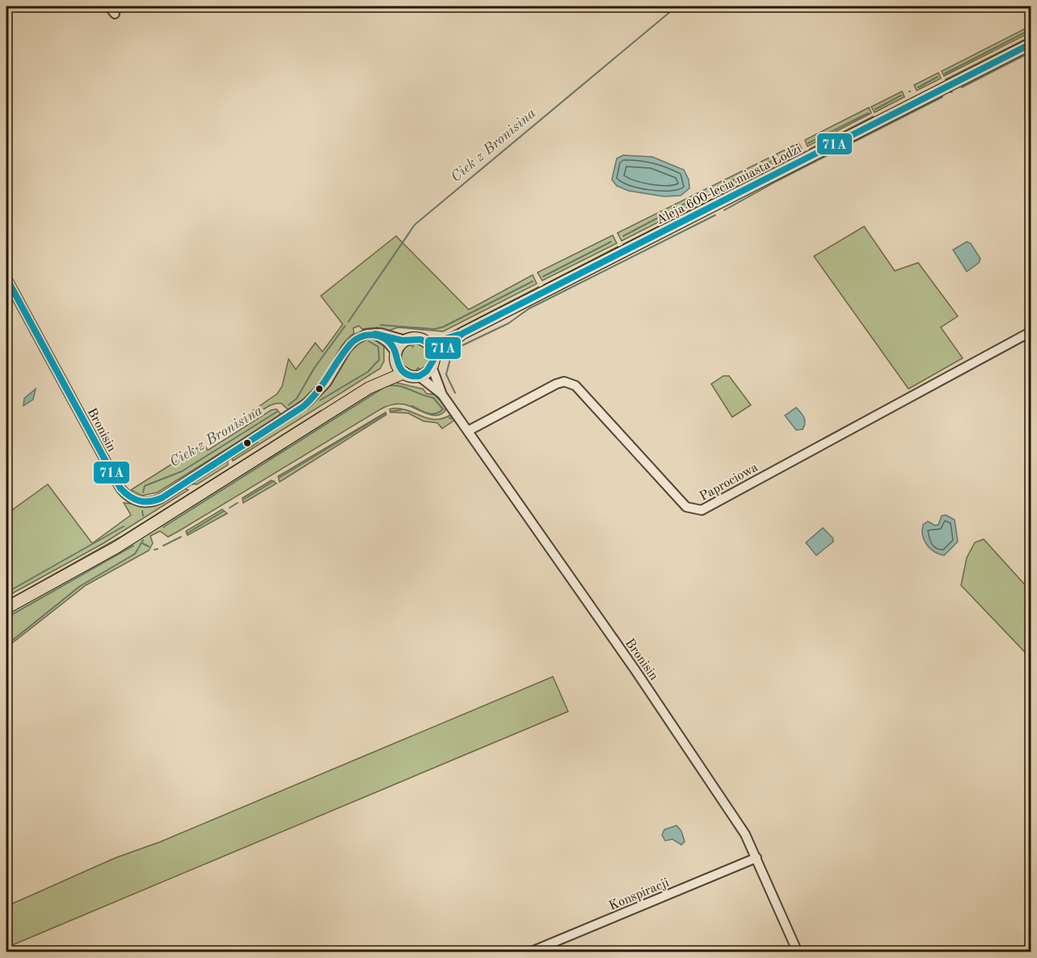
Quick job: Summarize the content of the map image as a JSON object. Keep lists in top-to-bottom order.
{
  "streets": {
    "main road": ["Aleja 600-lecia miasta Łodzi"],
    "street": ["Bronisin", "Paprociowa", "Konspiracji"]
  },
  "crossings": [
    ["Aleja 600-lecia miasta Łodzi", "Bronisin"],
    ["Bronisin", "Paprociowa"],
    ["Bronisin", "Konspiracji"]
  ],
  "water": ["Ciek z Bronisina"],
  "lines": ["transit line 71A"]
}
